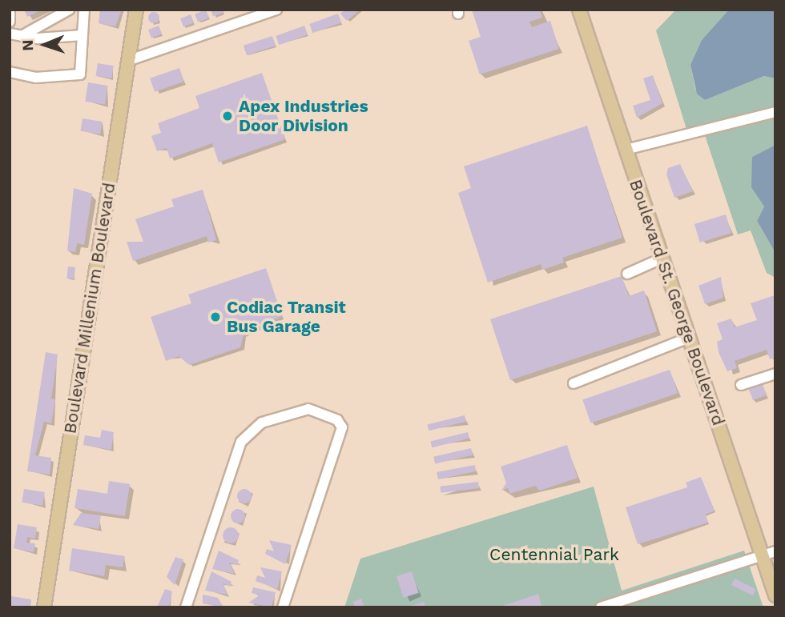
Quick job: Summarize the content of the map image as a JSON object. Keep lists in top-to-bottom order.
{
  "streets": {
    "main road": ["Boulevard St. George Boulevard", "Boulevard Millenium Boulevard"]
  },
  "parks": ["Centennial Park"],
  "places": ["Apex Industries Door Division", "Codiac Transit Bus Garage"],
  "north": "left"
}
